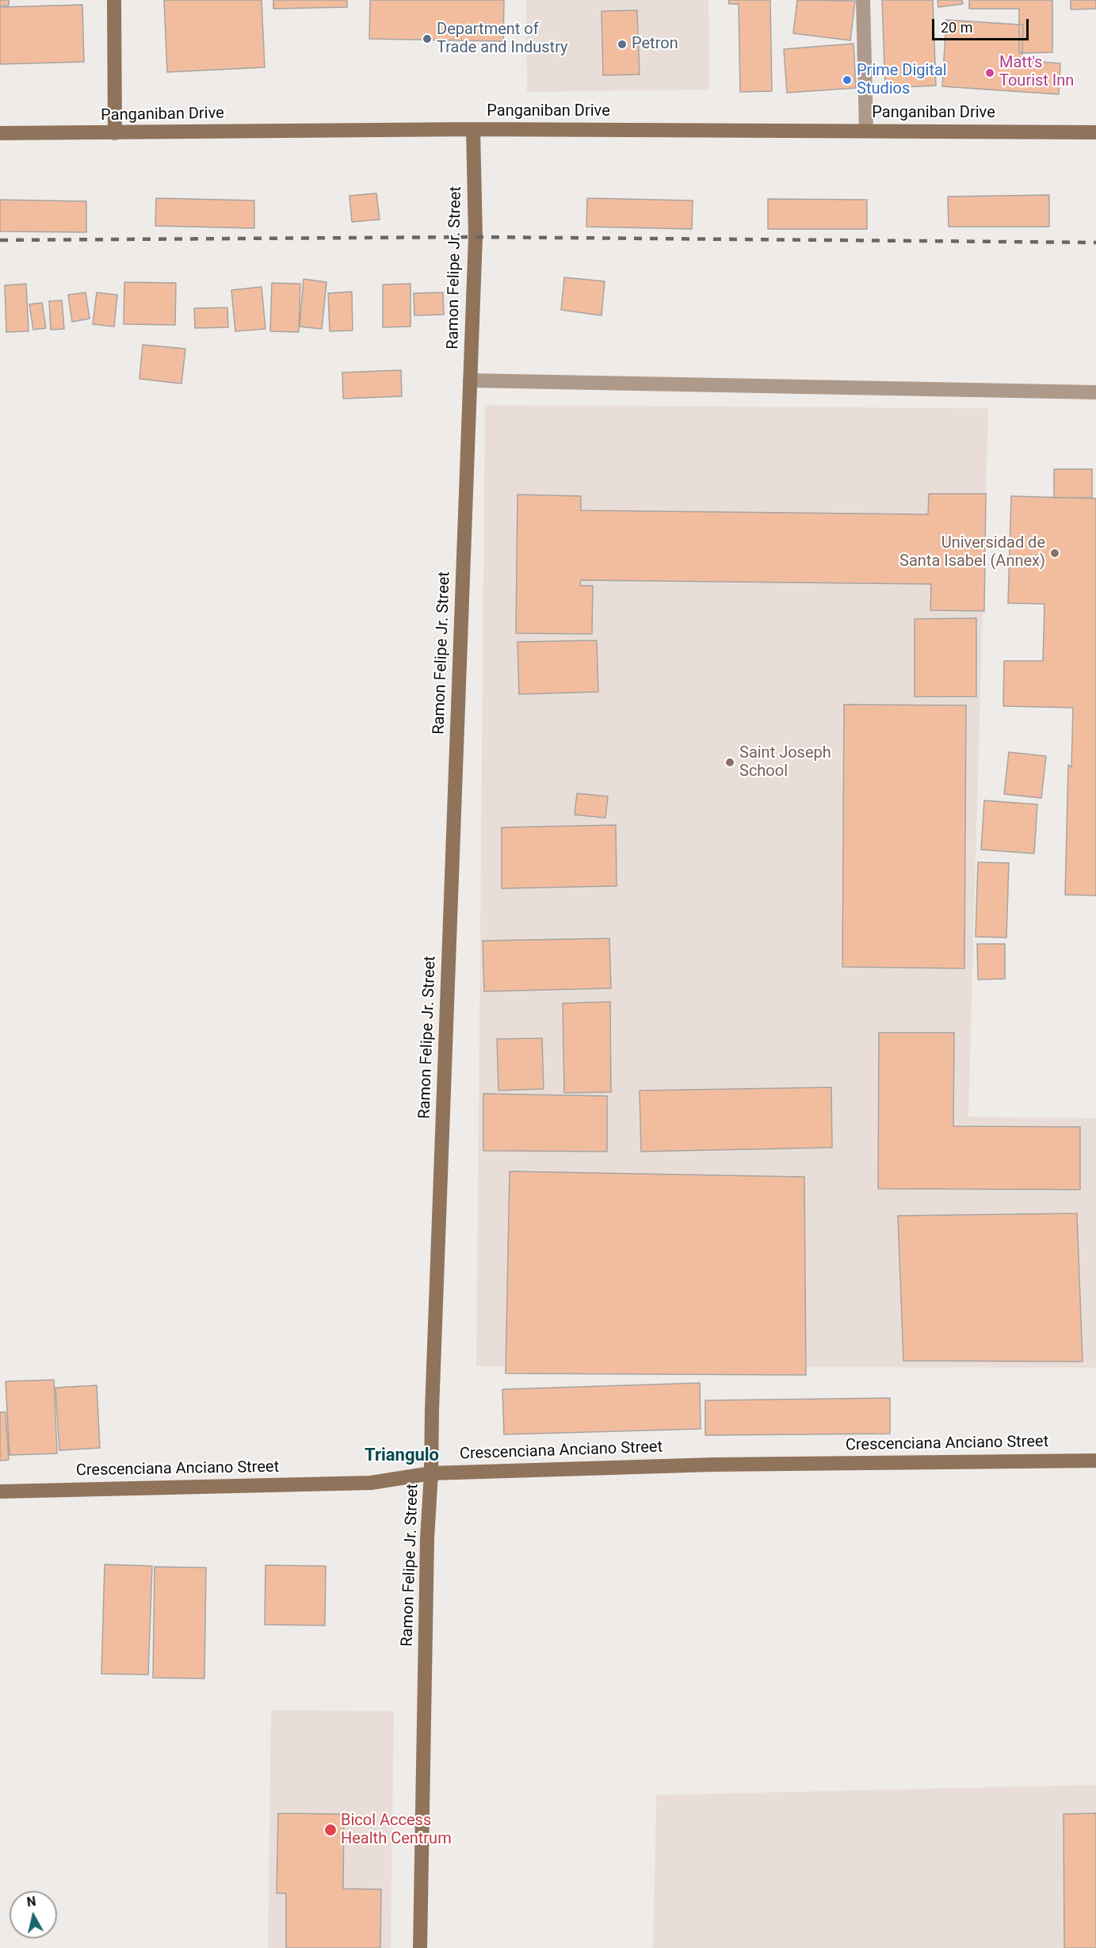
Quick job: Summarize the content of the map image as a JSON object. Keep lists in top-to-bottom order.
{
  "streets": {
    "street": ["Panganiban Drive", "Ramon Felipe Jr. Street", "Crescenciana Anciano Street"]
  },
  "crossings": [
    ["Panganiban Drive", "Ramon Felipe Jr. Street"],
    ["Ramon Felipe Jr. Street", "Crescenciana Anciano Street"]
  ],
  "districts": ["Triangulo"],
  "places": [
    "Department of Trade and Industry",
    "Petron",
    "Matt's Tourist Inn",
    "Prime Digital Studios",
    "Universidad de Santa Isabel (Annex)",
    "Saint Joseph School",
    "Bicol Access Health Centrum"
  ],
  "scale_bar": "20 m",
  "north": "top"
}
